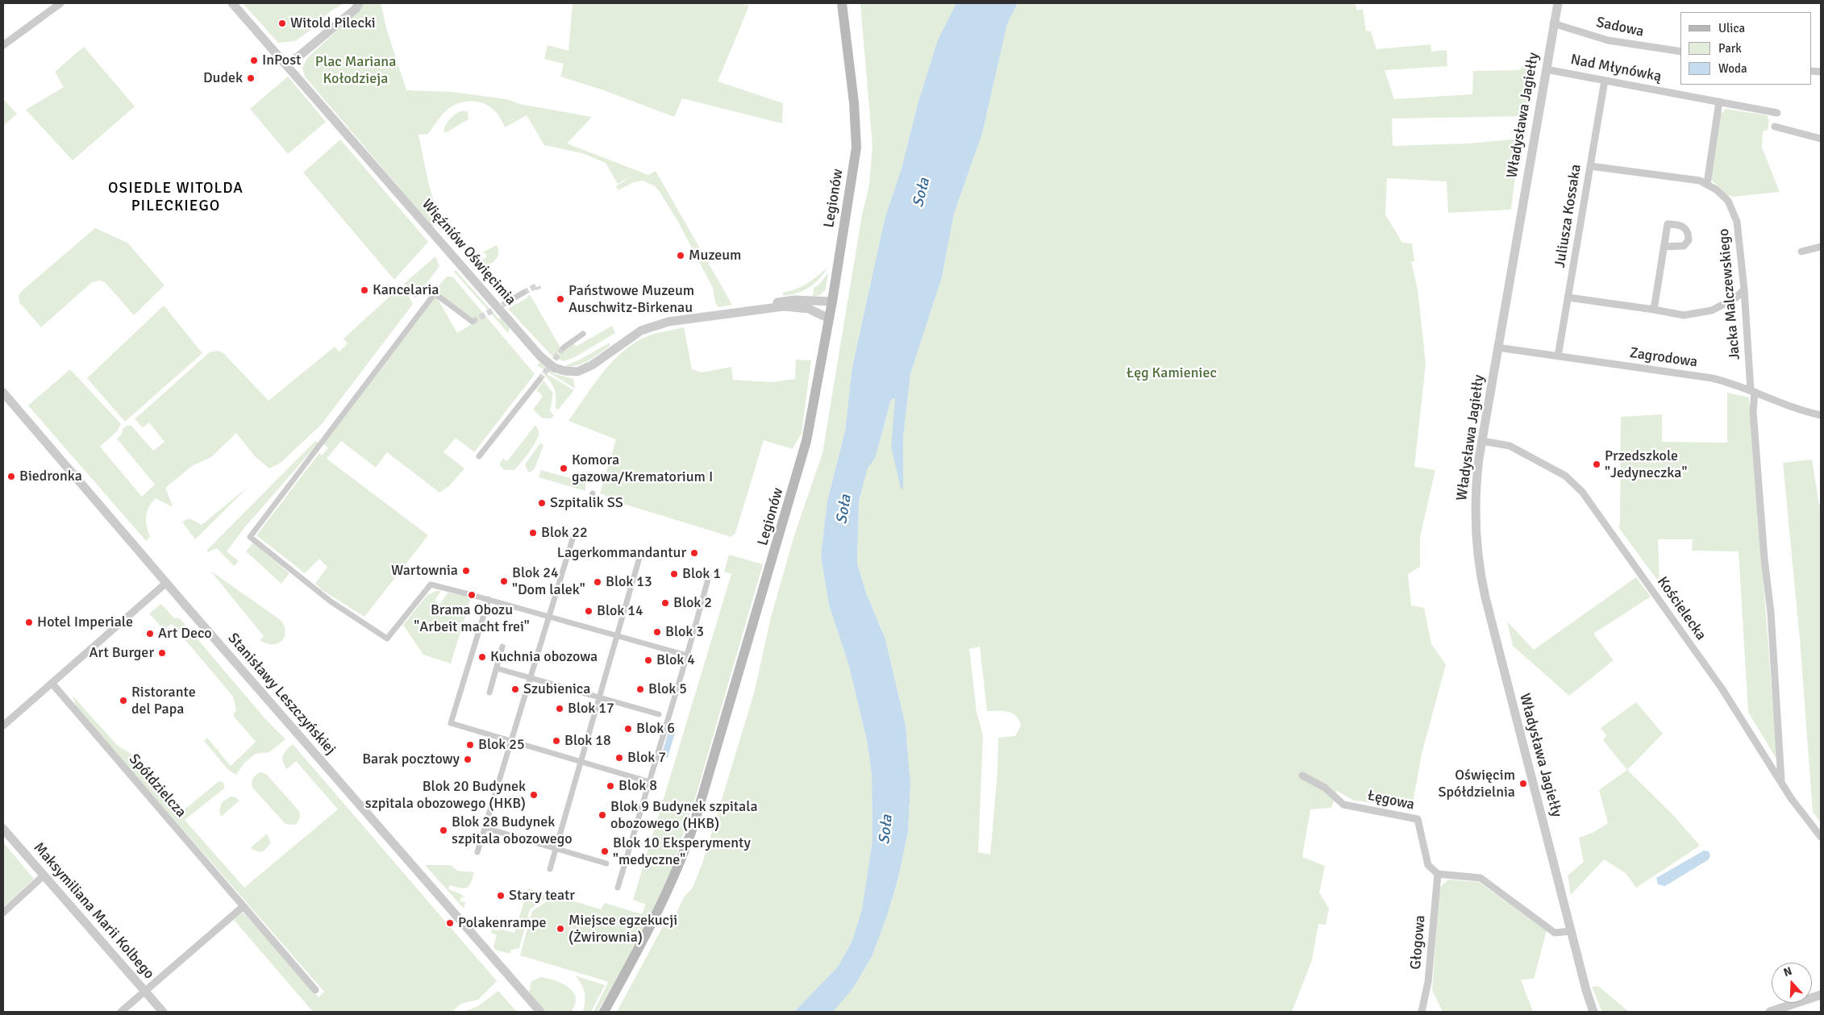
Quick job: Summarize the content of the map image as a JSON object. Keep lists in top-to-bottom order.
{
  "streets": {
    "main road": ["Legionów"],
    "street": [
      "Sadowa",
      "Nad Młynówką",
      "Władysława Jagiełły",
      "Juliusza Kossaka",
      "Więźniów Oświęcimia",
      "Jacka Malczewskiego",
      "Zagrodowa",
      "Kościelecka",
      "Stanisławy Leszczyńskiej",
      "Spółdzielcza",
      "Łęgowa",
      "Maksymiliana Marii Kolbego",
      "Głogowa"
    ]
  },
  "crossings": [
    ["Sadowa", "Władysława Jagiełły"],
    ["Nad Młynówką", "Władysława Jagiełły"],
    ["Nad Młynówką", "Juliusza Kossaka"],
    ["Władysława Jagiełły", "Zagrodowa"],
    ["Władysława Jagiełły", "Kościelecka"],
    ["Legionów", "Więźniów Oświęcimia"],
    ["Juliusza Kossaka", "Jacka Malczewskiego"],
    ["Juliusza Kossaka", "Zagrodowa"],
    ["Jacka Malczewskiego", "Zagrodowa"],
    ["Jacka Malczewskiego", "Kościelecka"],
    ["Łęgowa", "Głogowa"]
  ],
  "districts": ["OSIEDLE WITOLDA PILECKIEGO"],
  "water": ["Soła"],
  "parks": ["Plac Mariana Kołodzieja", "Łęg Kamieniec"],
  "places": [
    "Witold Pilecki",
    "InPost",
    "Dudek",
    "Muzeum",
    "Kancelaria",
    "Państwowe Muzeum Auschwitz-Birkenau",
    "Przedszkole \"Jedyneczka\"",
    "Komora gazowa/Krematorium I",
    "Biedronka",
    "Szpitalik SS",
    "Blok 22",
    "Lagerkommandantur",
    "Wartownia",
    "Blok 1",
    "Blok 24 \"Dom lalek\"",
    "Blok 13",
    "Brama Obozu \"Arbeit macht frei\"",
    "Blok 2",
    "Blok 14",
    "Hotel Imperiale",
    "Blok 3",
    "Art Deco",
    "Art Burger",
    "Kuchnia obozowa",
    "Blok 4",
    "Szubienica",
    "Blok 5",
    "Ristorante del Papa",
    "Blok 17",
    "Blok 6",
    "Blok 18",
    "Blok 25",
    "Blok 7",
    "Barak pocztowy",
    "Oświęcim Spółdzielnia",
    "Blok 8",
    "Blok 20 Budynek szpitala obozowego (HKB)",
    "Blok 9 Budynek szpitala obozowego (HKB)",
    "Blok 28 Budynek szpitala obozowego",
    "Blok 10 Eksperymenty \"medyczne\"",
    "Stary teatr",
    "Polakenrampe",
    "Miejsce egzekucji (Żwirownia)"
  ],
  "legend": ["Ulica", "Park", "Woda"],
  "north": "top"
}
